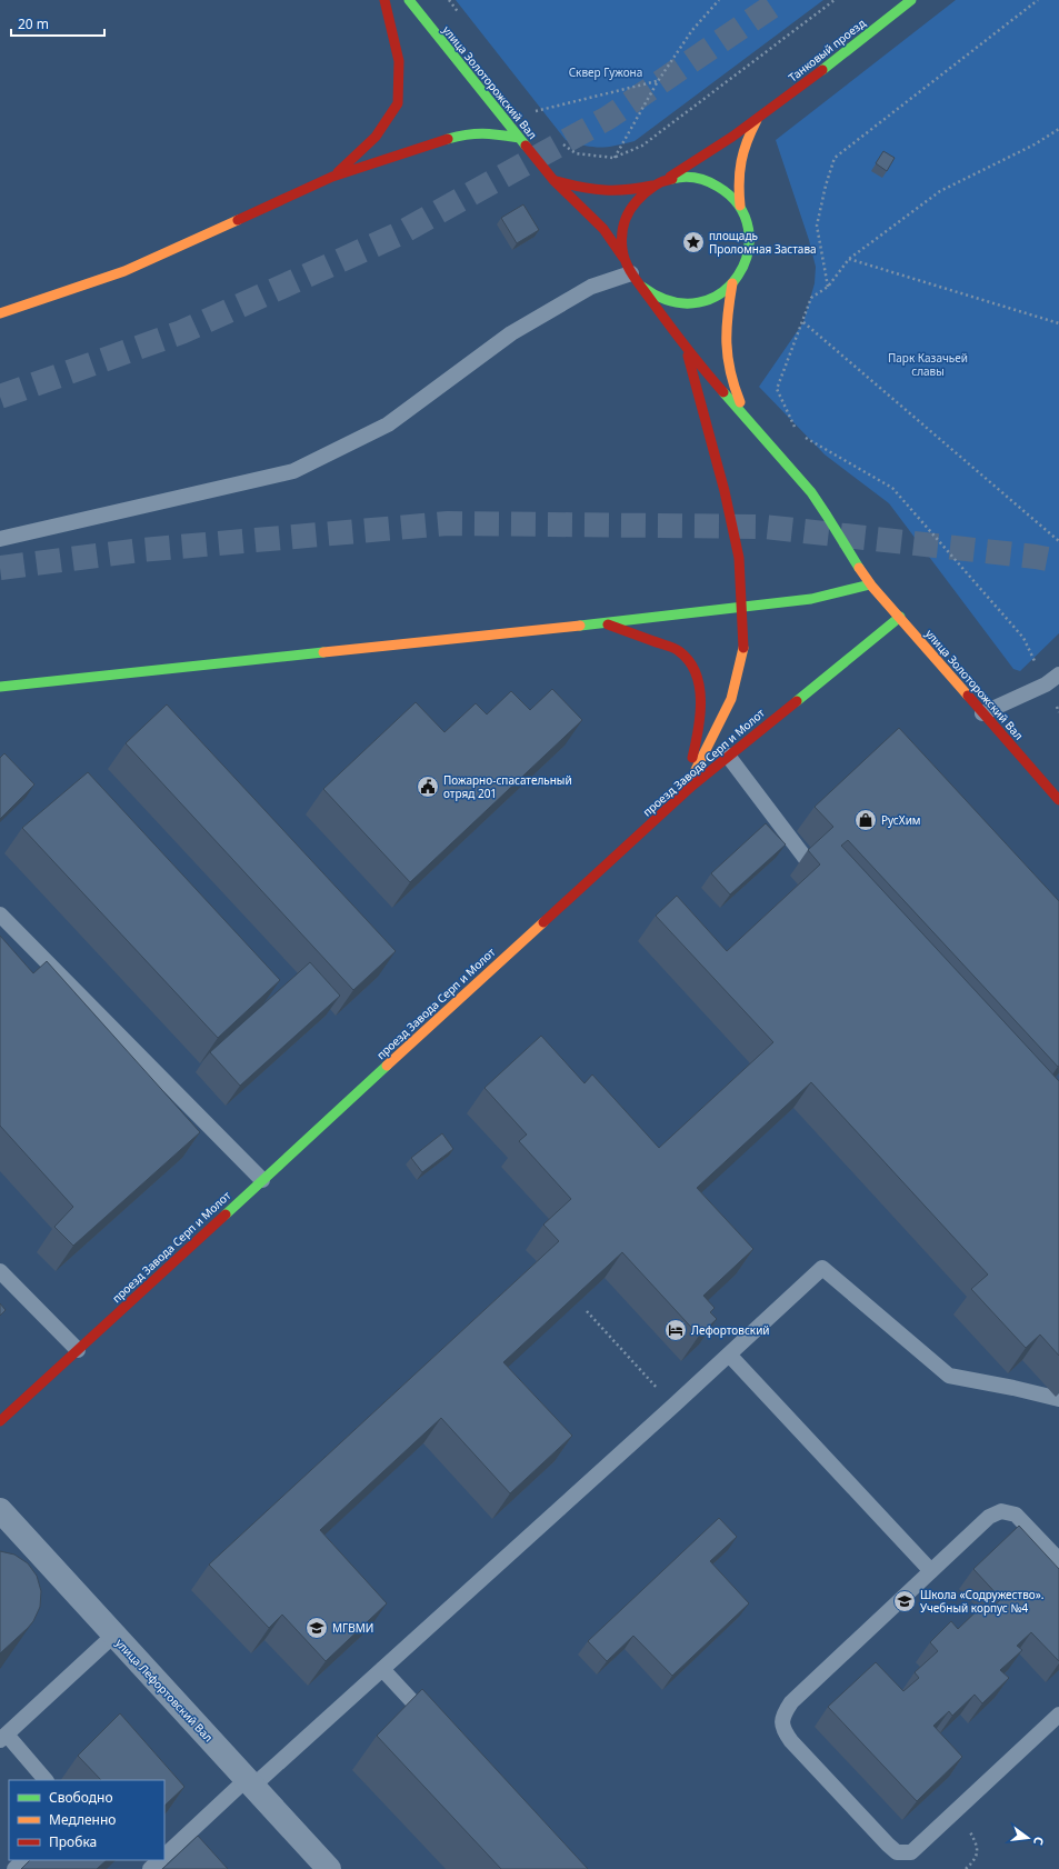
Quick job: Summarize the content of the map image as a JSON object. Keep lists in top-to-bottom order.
{
  "streets": {
    "street": [
      "Танковый проезд",
      "улица Золоторожский Вал",
      "проезд Завода Серп и Молот",
      "улица Лефортовский Вал"
    ]
  },
  "crossings": [
    ["Танковый проезд", "улица Золоторожский Вал"],
    ["улица Золоторожский Вал", "проезд Завода Серп и Молот"]
  ],
  "parks": ["Сквер Гужона", "Парк Казачьей славы"],
  "places": {
    "place": ["площадь Проломная Застава"],
    "public building": ["Пожарно-спасательный отряд 201"],
    "shop": ["РусХим"],
    "hotel": ["Лефортовский"],
    "school or university": ["Школа «Содружество». Учебный корпус №4", "МГВМИ"]
  },
  "legend": ["Свободно", "Медленно", "Пробка"],
  "scale_bar": "20 m",
  "north": "right"
}
